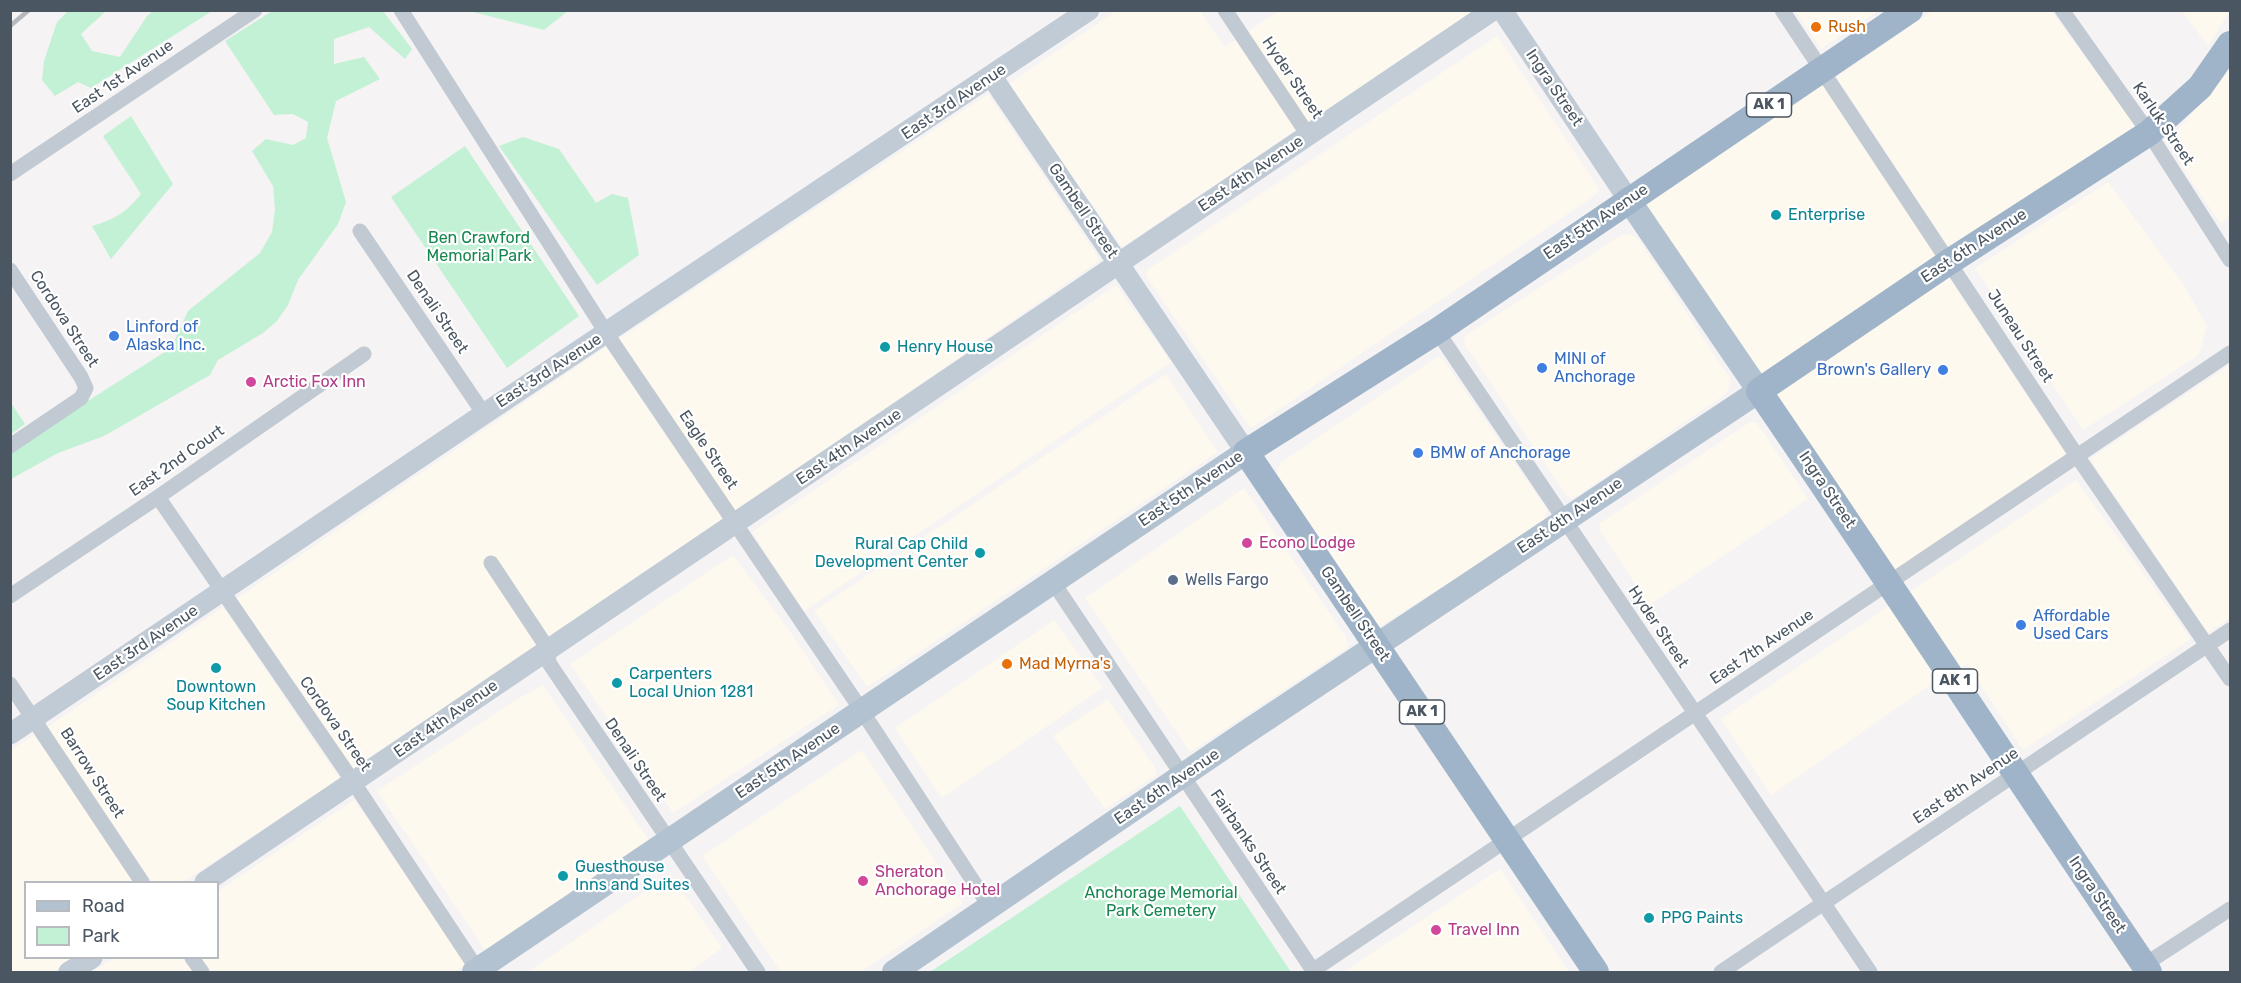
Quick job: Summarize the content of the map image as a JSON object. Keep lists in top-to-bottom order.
{
  "streets": {
    "highway": [
      "Ingra Street",
      "AK 1",
      "Gambell Street",
      "East 5th Avenue",
      "East 6th Avenue"
    ],
    "main road": ["East 3rd Avenue", "East 4th Avenue"],
    "street": [
      "East 1st Avenue",
      "Hyder Street",
      "Karluk Street",
      "Denali Street",
      "Cordova Street",
      "Juneau Street",
      "Eagle Street",
      "East 2nd Court",
      "East 7th Avenue",
      "Barrow Street",
      "East 8th Avenue",
      "Fairbanks Street"
    ]
  },
  "crossings": [
    ["Hyder Street", "East 4th Avenue"],
    ["Hyder Street", "East 5th Avenue"],
    ["Hyder Street", "East 6th Avenue"],
    ["Hyder Street", "East 7th Avenue"],
    ["Hyder Street", "East 8th Avenue"],
    ["Ingra Street", "East 5th Avenue"],
    ["Ingra Street", "East 6th Avenue"],
    ["Ingra Street", "East 7th Avenue"],
    ["Ingra Street", "East 8th Avenue"],
    ["East 3rd Avenue", "Gambell Street"],
    ["East 3rd Avenue", "Denali Street"],
    ["East 3rd Avenue", "Cordova Street"],
    ["East 3rd Avenue", "Eagle Street"],
    ["East 3rd Avenue", "Barrow Street"],
    ["Karluk Street", "East 6th Avenue"],
    ["East 4th Avenue", "Gambell Street"],
    ["East 4th Avenue", "Denali Street"],
    ["East 4th Avenue", "Cordova Street"],
    ["East 4th Avenue", "Eagle Street"],
    ["Gambell Street", "East 5th Avenue"],
    ["Gambell Street", "East 6th Avenue"],
    ["Gambell Street", "East 7th Avenue"],
    ["East 5th Avenue", "Denali Street"],
    ["East 5th Avenue", "Cordova Street"],
    ["East 5th Avenue", "Juneau Street"],
    ["East 5th Avenue", "Eagle Street"],
    ["East 5th Avenue", "Fairbanks Street"],
    ["East 6th Avenue", "Juneau Street"],
    ["East 6th Avenue", "Eagle Street"],
    ["East 6th Avenue", "Fairbanks Street"],
    ["Cordova Street", "East 2nd Court"],
    ["Juneau Street", "East 7th Avenue"],
    ["Juneau Street", "East 8th Avenue"],
    ["East 7th Avenue", "Fairbanks Street"]
  ],
  "parks": ["Ben Crawford Memorial Park", "Anchorage Memorial Park Cemetery"],
  "places": [
    "Rush",
    "Enterprise",
    "Linford of Alaska Inc.",
    "Henry House",
    "MINI of Anchorage",
    "Brown's Gallery",
    "Arctic Fox Inn",
    "BMW of Anchorage",
    "Econo Lodge",
    "Rural Cap Child Development Center",
    "Wells Fargo",
    "Affordable Used Cars",
    "Mad Myrna's",
    "Downtown Soup Kitchen",
    "Carpenters Local Union 1281",
    "Guesthouse Inns and Suites",
    "Sheraton Anchorage Hotel",
    "PPG Paints",
    "Travel Inn"
  ],
  "legend": ["Road", "Park"]
}
